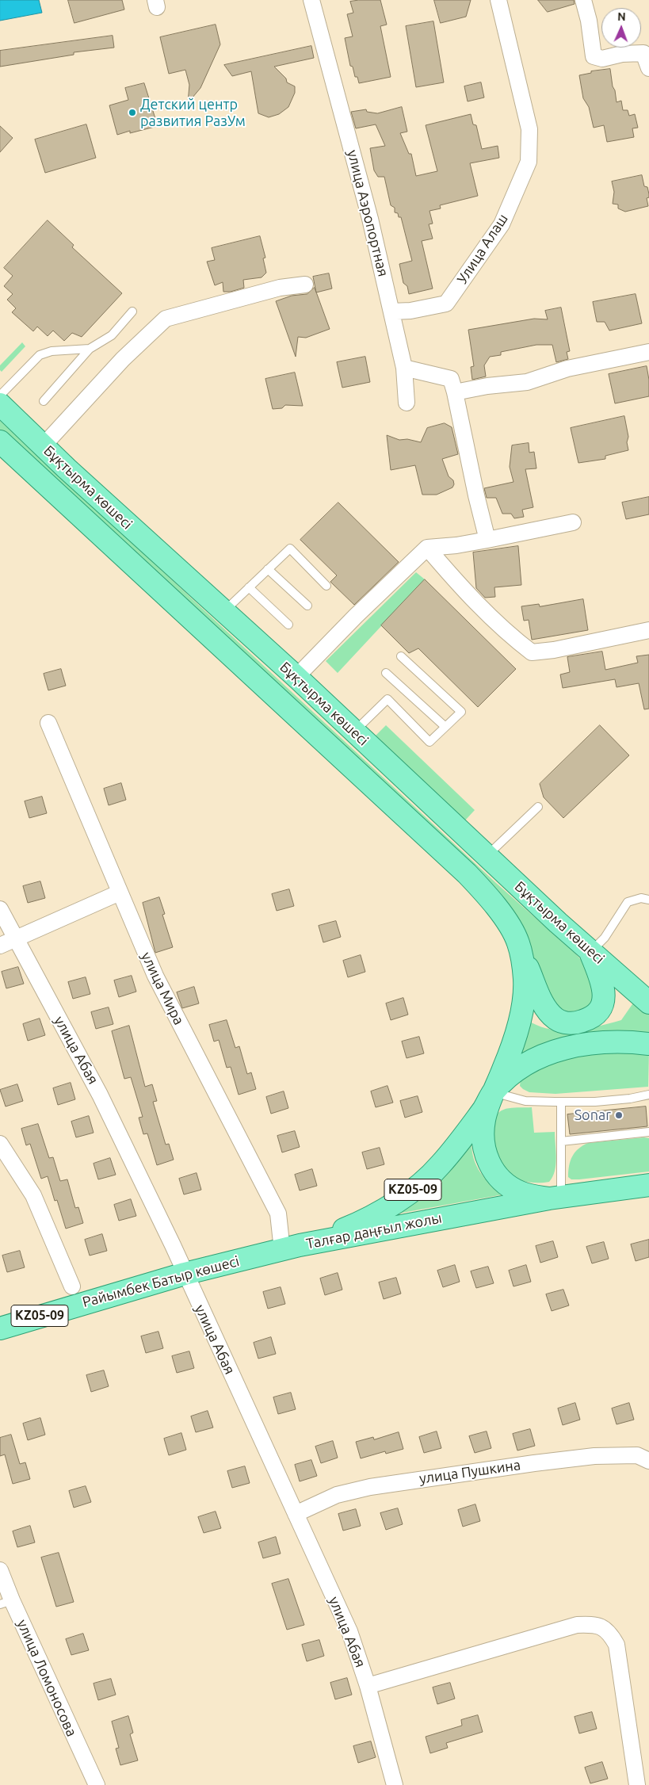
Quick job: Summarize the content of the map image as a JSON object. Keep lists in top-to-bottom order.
{
  "streets": {
    "main road": [
      "Бұқтырма көшесі",
      "KZ05-09",
      "Талғар даңғыл жолы",
      "Райымбек Батыр көшесі"
    ],
    "street": [
      "улица Аэропортная",
      "Улица Алаш",
      "улица Мира",
      "улица Абая",
      "улица Пушкина",
      "улица Ломоносова"
    ]
  },
  "crossings": [
    ["улица Аэропортная", "Улица Алаш"],
    ["Бұқтырма көшесі", "KZ05-09"],
    ["Бұқтырма көшесі", "Талғар даңғыл жолы"],
    ["улица Мира", "Талғар даңғыл жолы"],
    ["улица Мира", "Райымбек Батыр көшесі"],
    ["улица Абая", "Райымбек Батыр көшесі"],
    ["улица Абая", "улица Пушкина"],
    ["KZ05-09", "Талғар даңғыл жолы"],
    ["Талғар даңғыл жолы", "Райымбек Батыр көшесі"]
  ],
  "places": ["Детский центр развития РазУм", "Sonar"],
  "north": "top"
}
